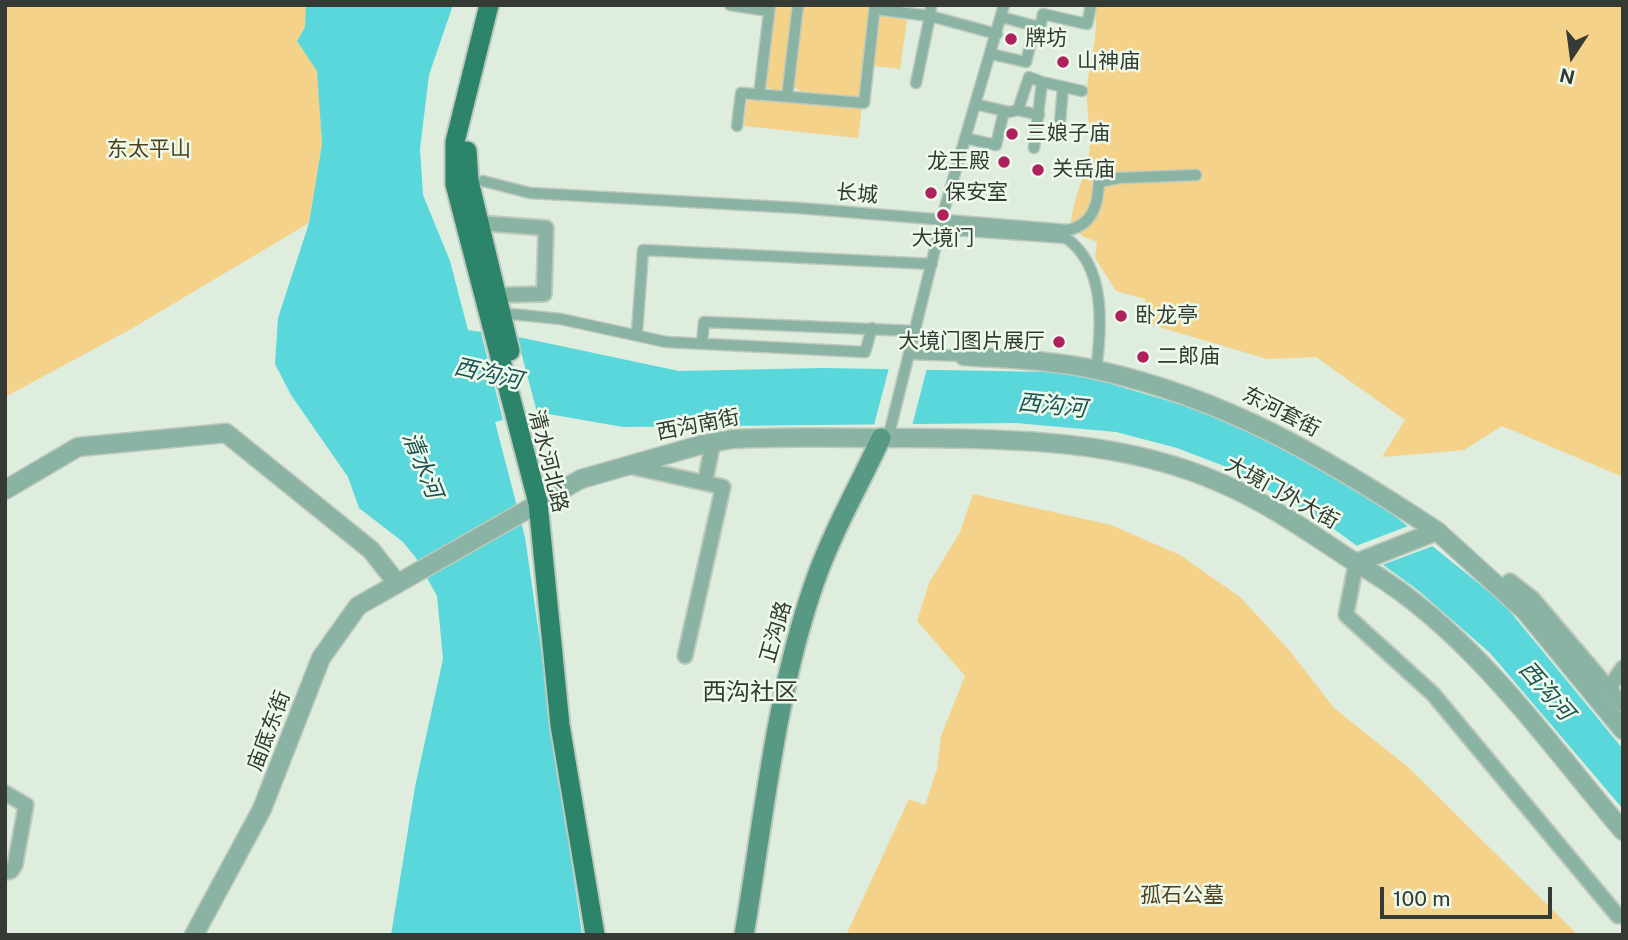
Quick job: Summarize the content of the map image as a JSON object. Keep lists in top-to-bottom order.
{
  "streets": {
    "main road": ["清水河北路", "正沟路"],
    "street": [
      "长城",
      "东河套街",
      "西沟南街",
      "大境门外大街",
      "庙底东街"
    ]
  },
  "crossings": [
    ["西沟南街", "清水河北路"],
    ["西沟南街", "大境门外大街"],
    ["西沟南街", "正沟路"],
    ["西沟南街", "庙底东街"],
    ["大境门外大街", "正沟路"]
  ],
  "districts": ["西沟社区"],
  "water": ["西沟河", "清水河"],
  "parks": ["东太平山", "孤石公墓"],
  "places": [
    "牌坊",
    "山神庙",
    "三娘子庙",
    "龙王殿",
    "关岳庙",
    "保安室",
    "大境门",
    "卧龙亭",
    "大境门图片展厅",
    "二郎庙"
  ],
  "scale_bar": "100 m",
  "north": "bottom"
}
